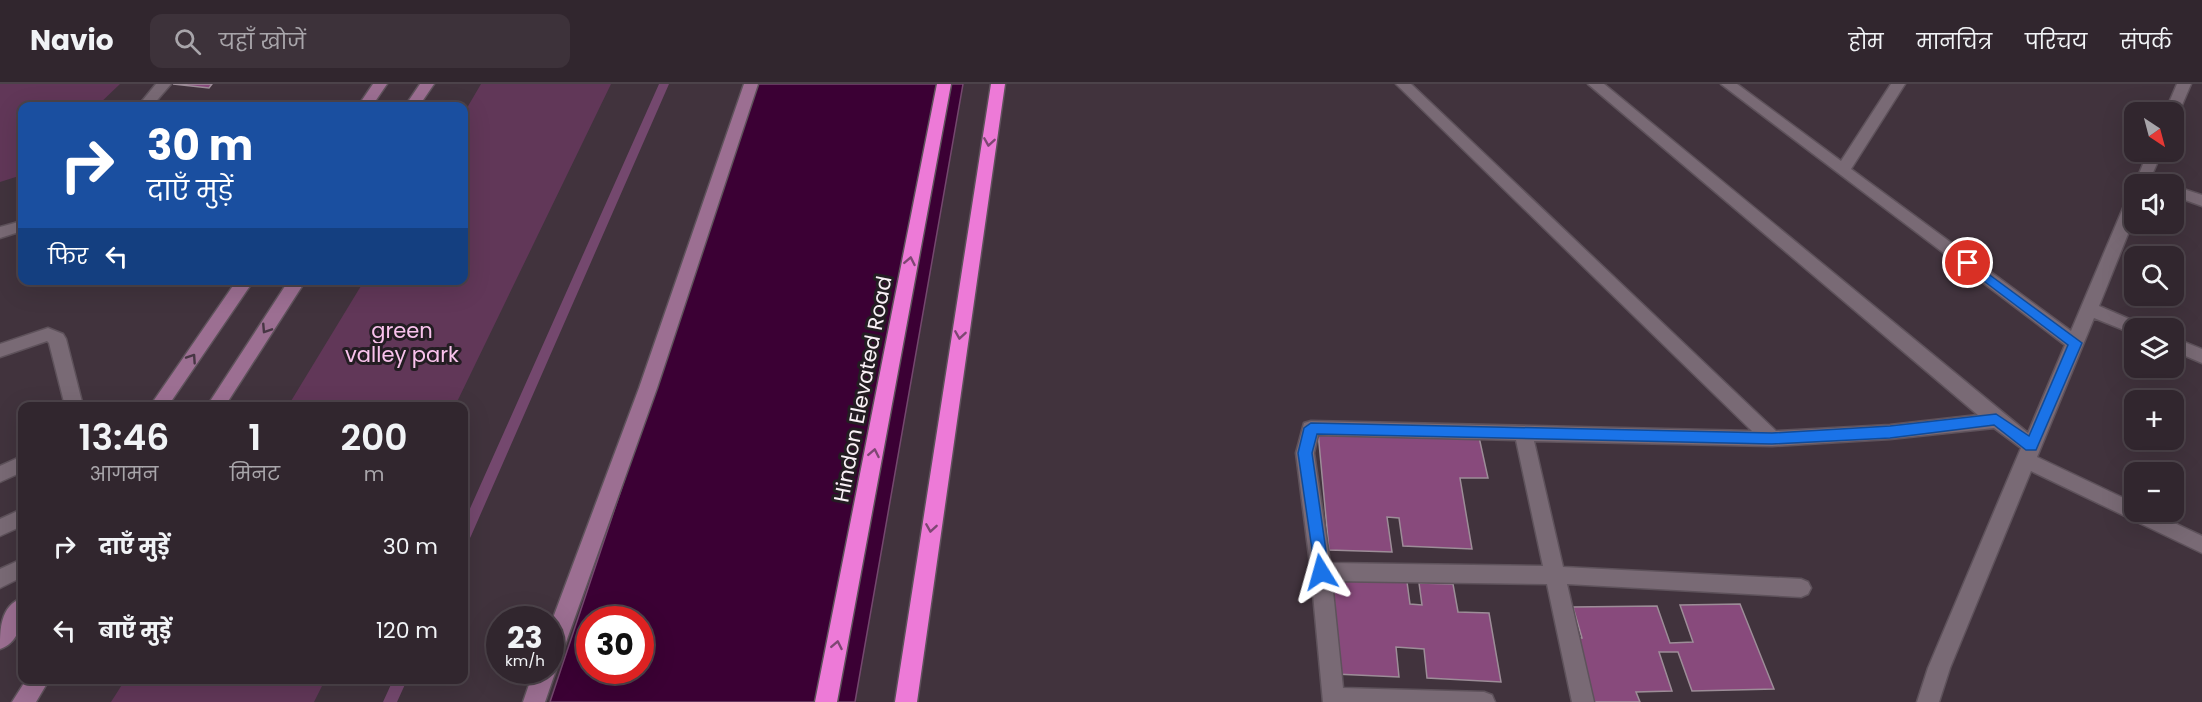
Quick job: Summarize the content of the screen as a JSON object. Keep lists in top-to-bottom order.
{
  "streets": {
    "highway": ["Hindon Elevated Road"]
  },
  "parks": ["green valley park"],
  "north": "bottom right",
  "page": {
    "header": "Navio",
    "search": "यहाँ खोजें",
    "nav": [
      "होम",
      "मानचित्र",
      "परिचय",
      "संपर्क"
    ],
    "map_buttons": ["+", "−"],
    "turn": ["30 m", "दाएँ मुड़ें"],
    "then": "फिर",
    "eta": [
      "13:46",
      "आगमन",
      "1",
      "मिनट",
      "200",
      "m"
    ],
    "list": [
      {
        "name": "दाएँ मुड़ें",
        "value": "30 m"
      },
      {
        "name": "बाएँ मुड़ें",
        "value": "120 m"
      }
    ],
    "speed": "23 km/h",
    "limit": "30"
  }
}
